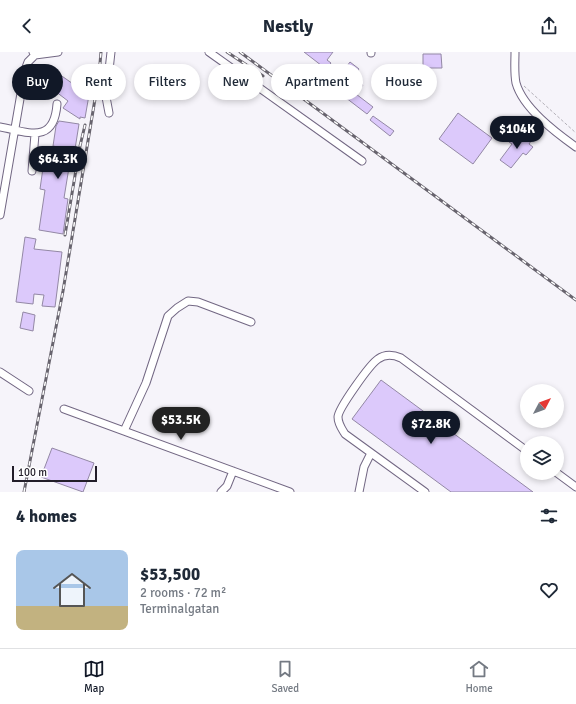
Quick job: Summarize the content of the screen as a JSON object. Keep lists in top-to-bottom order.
{
  "scale_bar": "100 m",
  "north": "top right",
  "page": {
    "header": "Nestly",
    "chip": [
      "Buy",
      "Rent",
      "Filters",
      "New",
      "Apartment",
      "House"
    ],
    "price": [
      "$104K",
      "$64.3K",
      "$53.5K",
      "$72.8K"
    ],
    "scale": "100 m",
    "heading": "4 homes",
    "list": [
      {
        "name": "$53,500",
        "note": "2 rooms · 72 m² · Terminalgatan"
      }
    ],
    "tabs": ["Map", "Saved", "Home"]
  }
}
